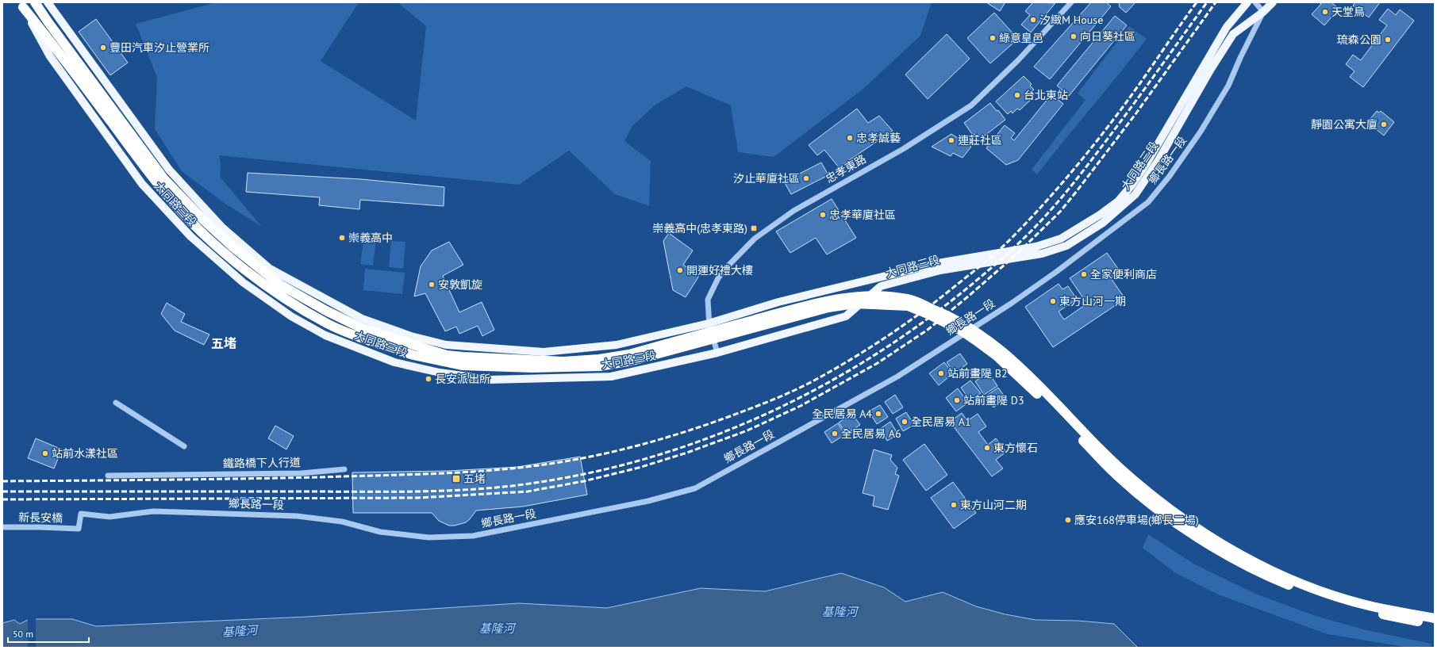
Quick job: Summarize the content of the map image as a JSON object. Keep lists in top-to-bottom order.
{
  "streets": {
    "main road": ["大同路三段"],
    "street": [
      "鄉長路一段",
      "忠孝東路",
      "鐵路橋下人行道",
      "新長安橋"
    ]
  },
  "crossings": [
    ["鄉長路一段", "大同路三段"],
    ["鄉長路一段", "新長安橋"],
    ["大同路三段", "忠孝東路"]
  ],
  "districts": ["五堵"],
  "water": ["基隆河"],
  "places": {
    "other": [
      "天堂鳥",
      "汐緻M House",
      "向日葵社區",
      "綠意皇邑",
      "琉森公園",
      "豐田汽車汐止營業所",
      "台北東站",
      "靜園公寓大廈",
      "忠孝誠藝",
      "連莊社區",
      "汐止華廈社區",
      "忠孝華廈社區",
      "崇義高中",
      "開運好禮大樓",
      "全家便利商店",
      "安敦凱旋",
      "東方山河一期",
      "站前畫隄 B2",
      "長安派出所",
      "站前畫隄 D3",
      "全民居易 A4",
      "全民居易 A1",
      "全民居易 A6",
      "東方懷石",
      "站前水漾社區",
      "東方山河二期",
      "應安168停車場(鄉長二場)"
    ],
    "transit": ["崇義高中(忠孝東路)", "五堵"]
  },
  "scale_bar": "50 m"
}
